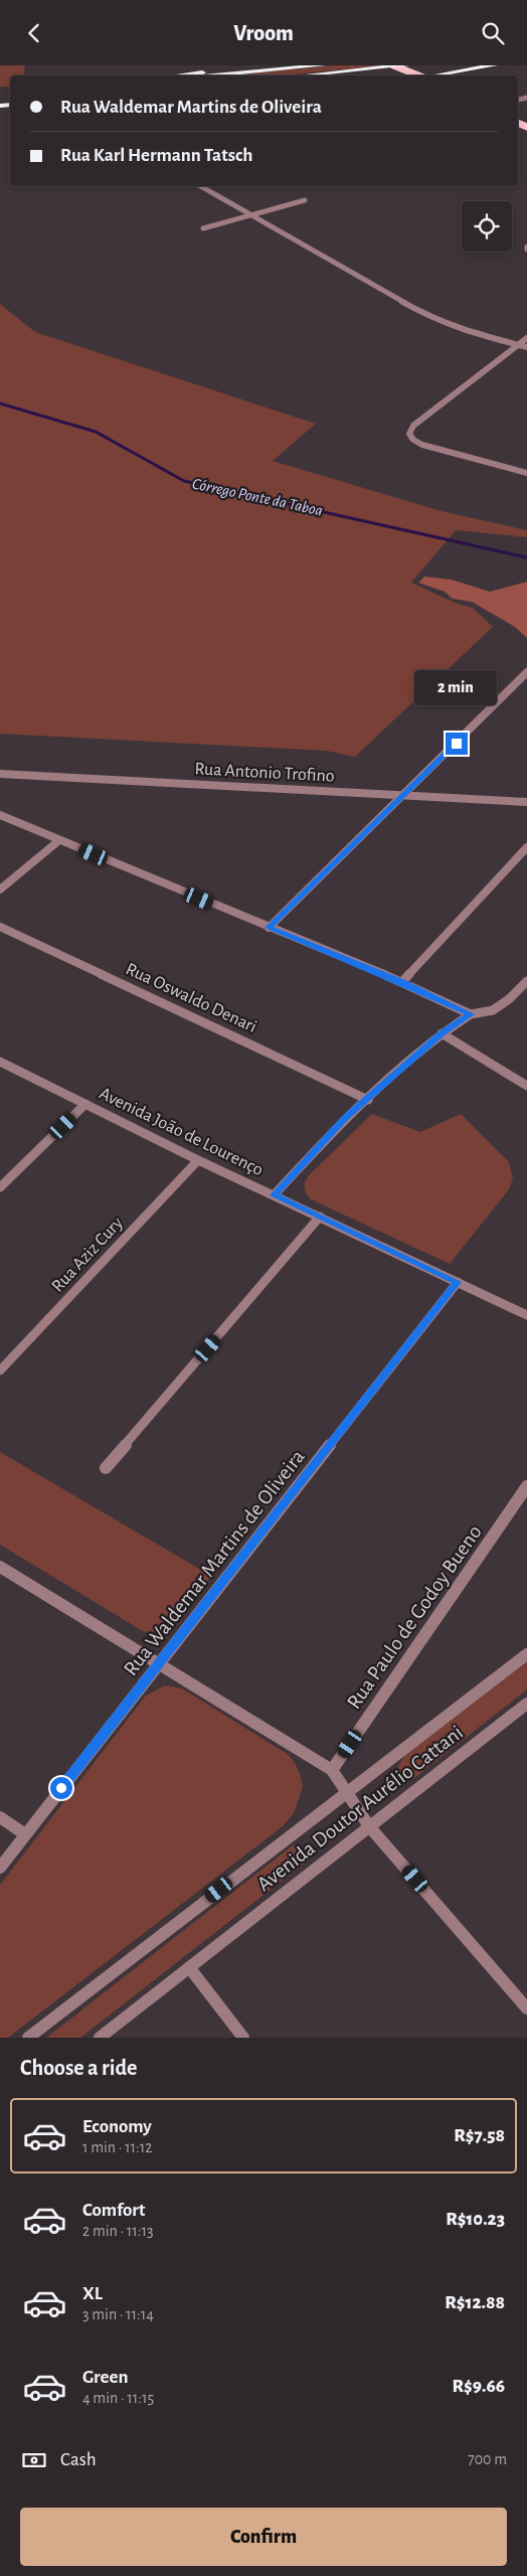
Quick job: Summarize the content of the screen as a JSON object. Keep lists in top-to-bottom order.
{
  "streets": {
    "street": [
      "Rua Antonio Trofino",
      "Rua Oswaldo Denari",
      "Avenida João de Lourenço",
      "Rua Aziz Cury",
      "Rua Waldemar Martins de Oliveira",
      "Rua Paulo de Godoy Bueno",
      "Avenida Doutor Aurélio Cattani"
    ]
  },
  "crossings": [
    ["Avenida João de Lourenço", "Rua Aziz Cury"],
    ["Avenida João de Lourenço", "Rua Waldemar Martins de Oliveira"]
  ],
  "water": ["Córrego Ponte da Taboa"],
  "page": {
    "header": "Vroom",
    "banner": ["Rua Waldemar Martins de Oliveira", "Rua Karl Hermann Tatsch"],
    "bubble": "2 min",
    "heading": "Choose a ride",
    "list": [
      {
        "name": "Economy",
        "note": "1 min · 11:12",
        "value": "R$7.58"
      },
      {
        "name": "Comfort",
        "note": "2 min · 11:13",
        "value": "R$10.23"
      },
      {
        "name": "XL",
        "note": "3 min · 11:14",
        "value": "R$12.88"
      },
      {
        "name": "Green",
        "note": "4 min · 11:15",
        "value": "R$9.66"
      }
    ],
    "pay": ["Cash", "700 m"],
    "buttons": "Confirm"
  }
}
